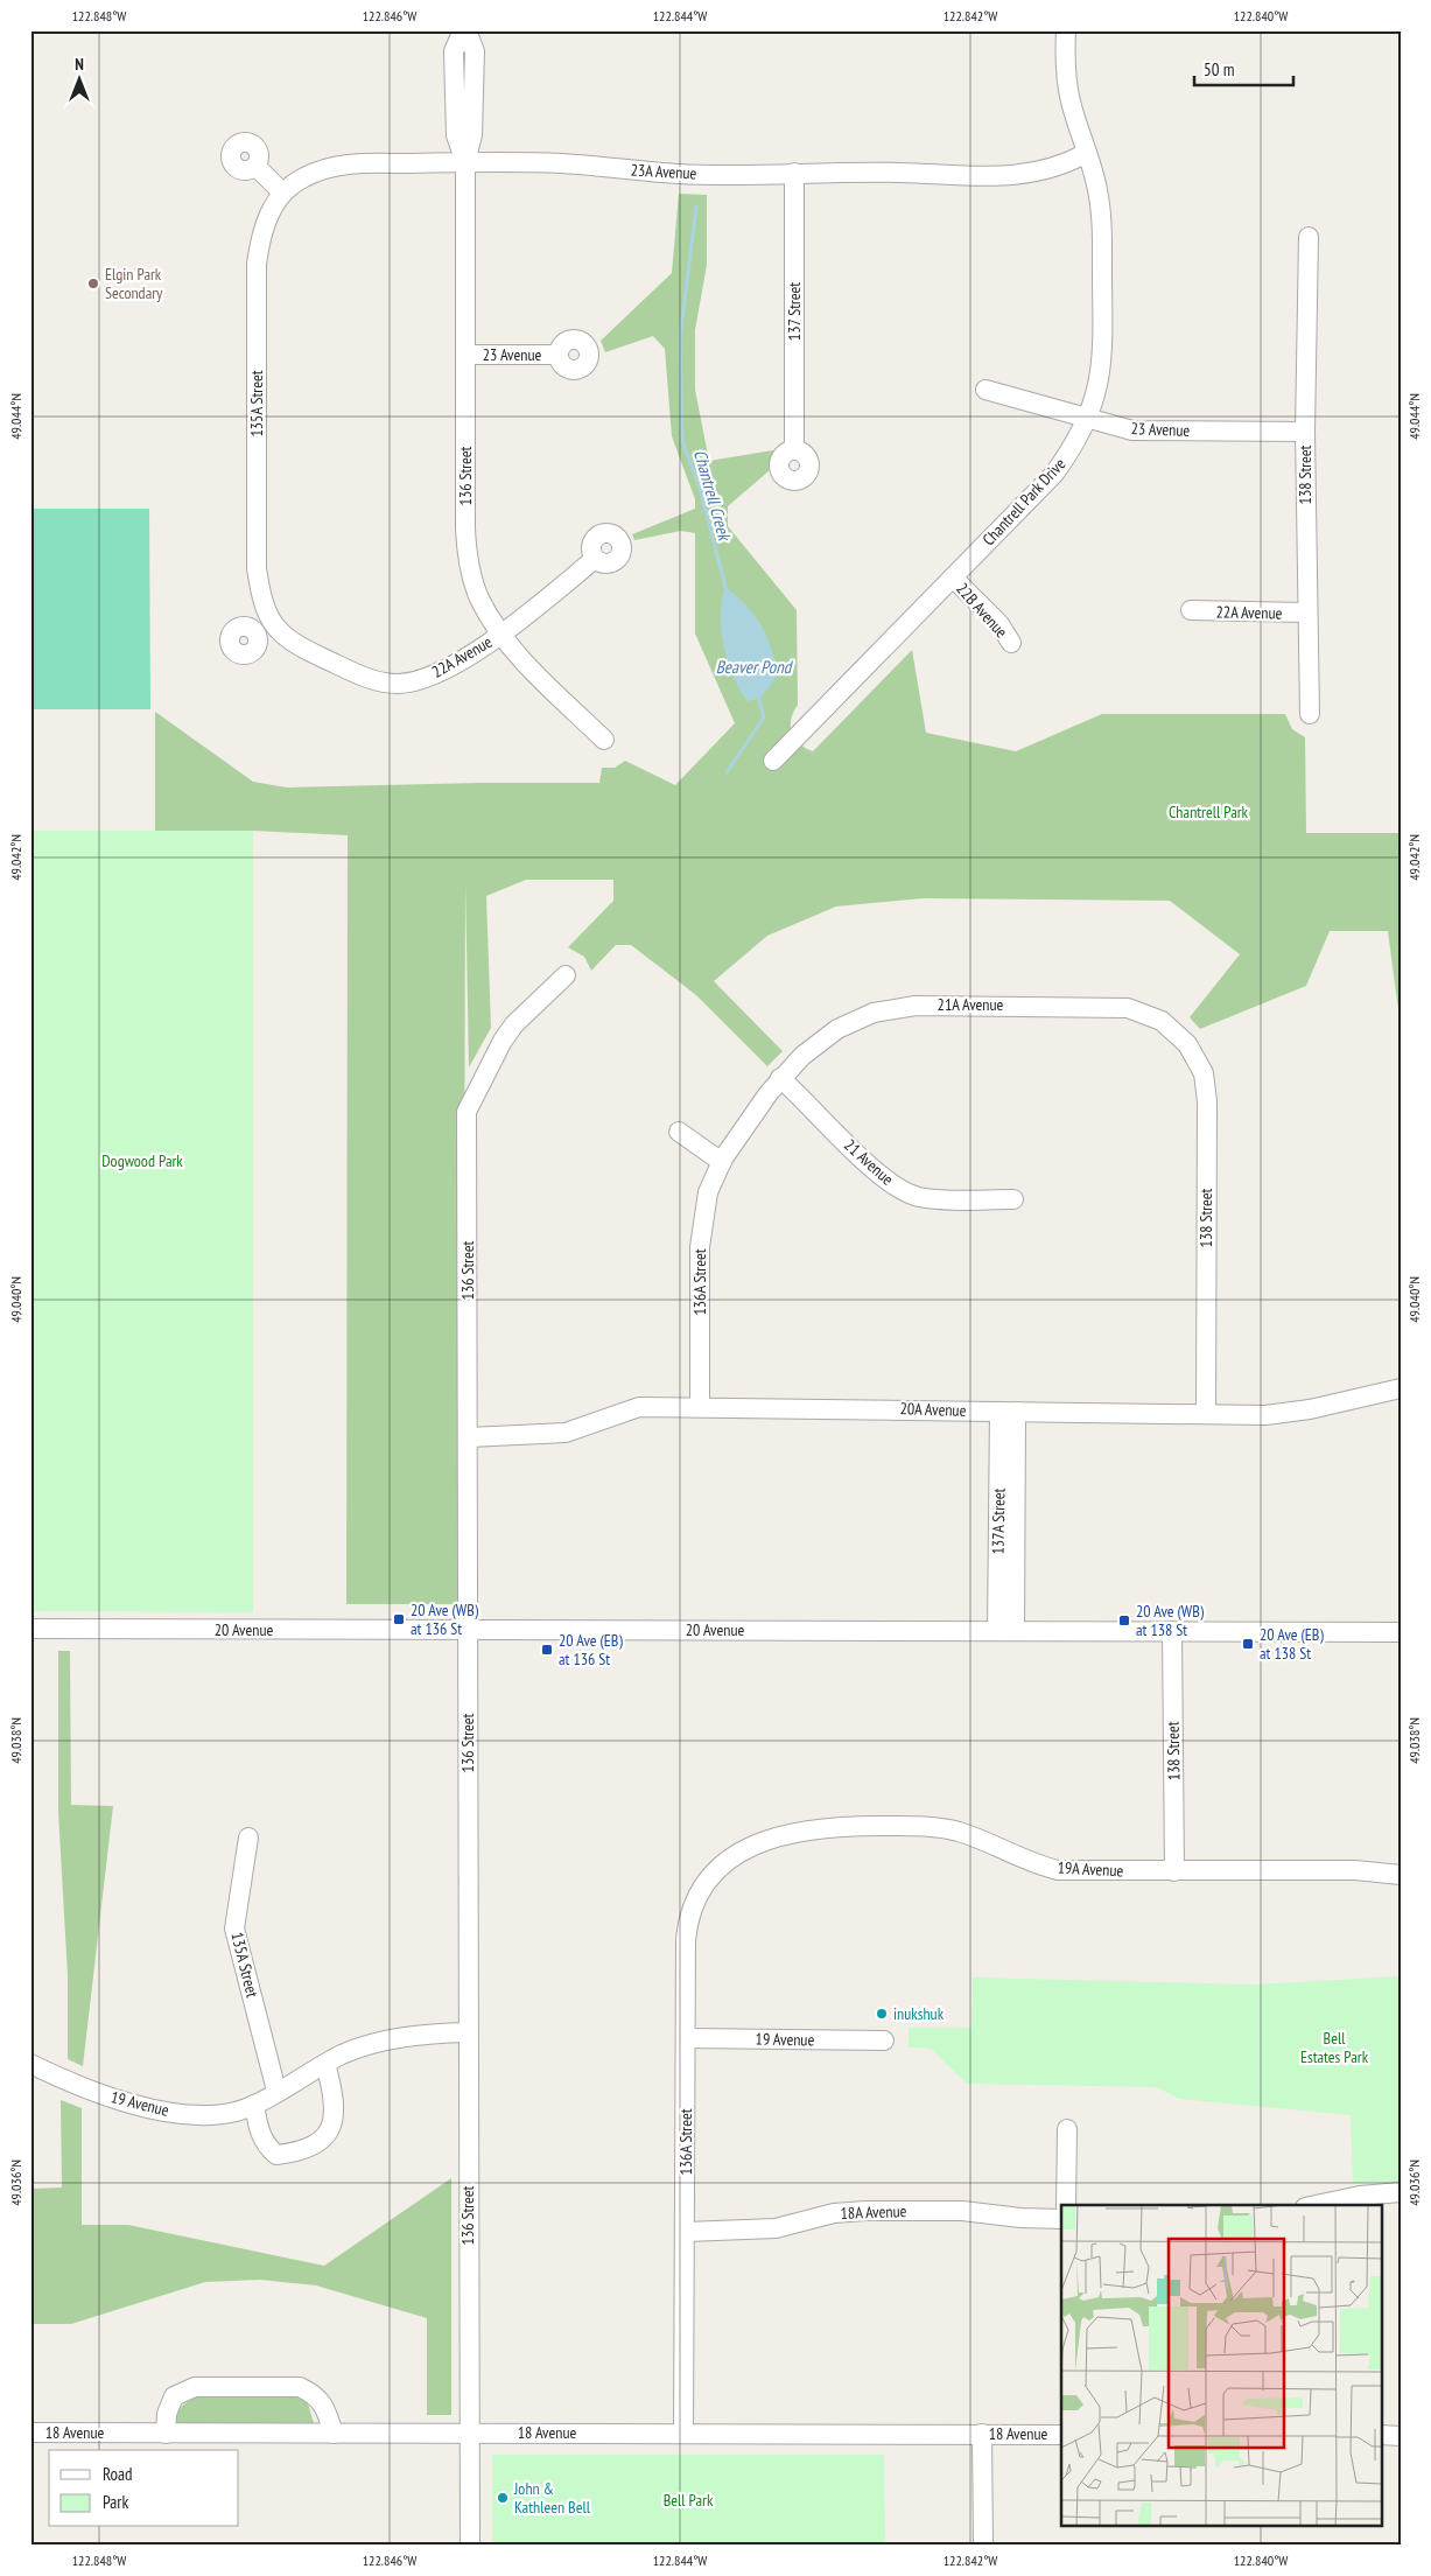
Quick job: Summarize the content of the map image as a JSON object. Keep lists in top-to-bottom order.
{
  "streets": {
    "street": [
      "23A Avenue",
      "137 Street",
      "23 Avenue",
      "135A Street",
      "138 Street",
      "136 Street",
      "Chantrell Park Drive",
      "22B Avenue",
      "22A Avenue",
      "21A Avenue",
      "21 Avenue",
      "136A Street",
      "20A Avenue",
      "137A Street",
      "20 Avenue",
      "19A Avenue",
      "19 Avenue",
      "18A Avenue",
      "18 Avenue"
    ]
  },
  "crossings": [
    ["23A Avenue", "137 Street"],
    ["23A Avenue", "135A Street"],
    ["23A Avenue", "136 Street"],
    ["23A Avenue", "Chantrell Park Drive"],
    ["23 Avenue", "138 Street"],
    ["23 Avenue", "136 Street"],
    ["23 Avenue", "Chantrell Park Drive"],
    ["135A Street", "22A Avenue"],
    ["135A Street", "19 Avenue"],
    ["138 Street", "22A Avenue"],
    ["138 Street", "21A Avenue"],
    ["138 Street", "20A Avenue"],
    ["138 Street", "20 Avenue"],
    ["138 Street", "19A Avenue"],
    ["136 Street", "22A Avenue"],
    ["136 Street", "20A Avenue"],
    ["136 Street", "20 Avenue"],
    ["136 Street", "19 Avenue"],
    ["136 Street", "18 Avenue"],
    ["Chantrell Park Drive", "22B Avenue"],
    ["21A Avenue", "21 Avenue"],
    ["21A Avenue", "136A Street"],
    ["21 Avenue", "136A Street"],
    ["136A Street", "20A Avenue"],
    ["136A Street", "19A Avenue"],
    ["136A Street", "19 Avenue"],
    ["136A Street", "18A Avenue"],
    ["136A Street", "18 Avenue"],
    ["20A Avenue", "137A Street"],
    ["137A Street", "20 Avenue"]
  ],
  "water": ["Chantrell Creek", "Beaver Pond"],
  "parks": [
    "Chantrell Park",
    "Dogwood Park",
    "Bell Estates Park",
    "Bell Park"
  ],
  "places": {
    "other": ["Elgin Park Secondary", "inukshuk", "John & Kathleen Bell"],
    "transit": [
      "20 Ave (WB) at 136 St",
      "20 Ave (WB) at 138 St",
      "20 Ave (EB) at 138 St",
      "20 Ave (EB) at 136 St"
    ]
  },
  "legend": ["Road", "Park"],
  "scale_bar": "50 m",
  "north": "top",
  "coordinates": [
    "122.848°W",
    "122.846°W",
    "122.844°W",
    "122.842°W",
    "122.840°W",
    "49.044°N",
    "49.042°N",
    "49.040°N",
    "49.038°N",
    "49.036°N"
  ]
}
